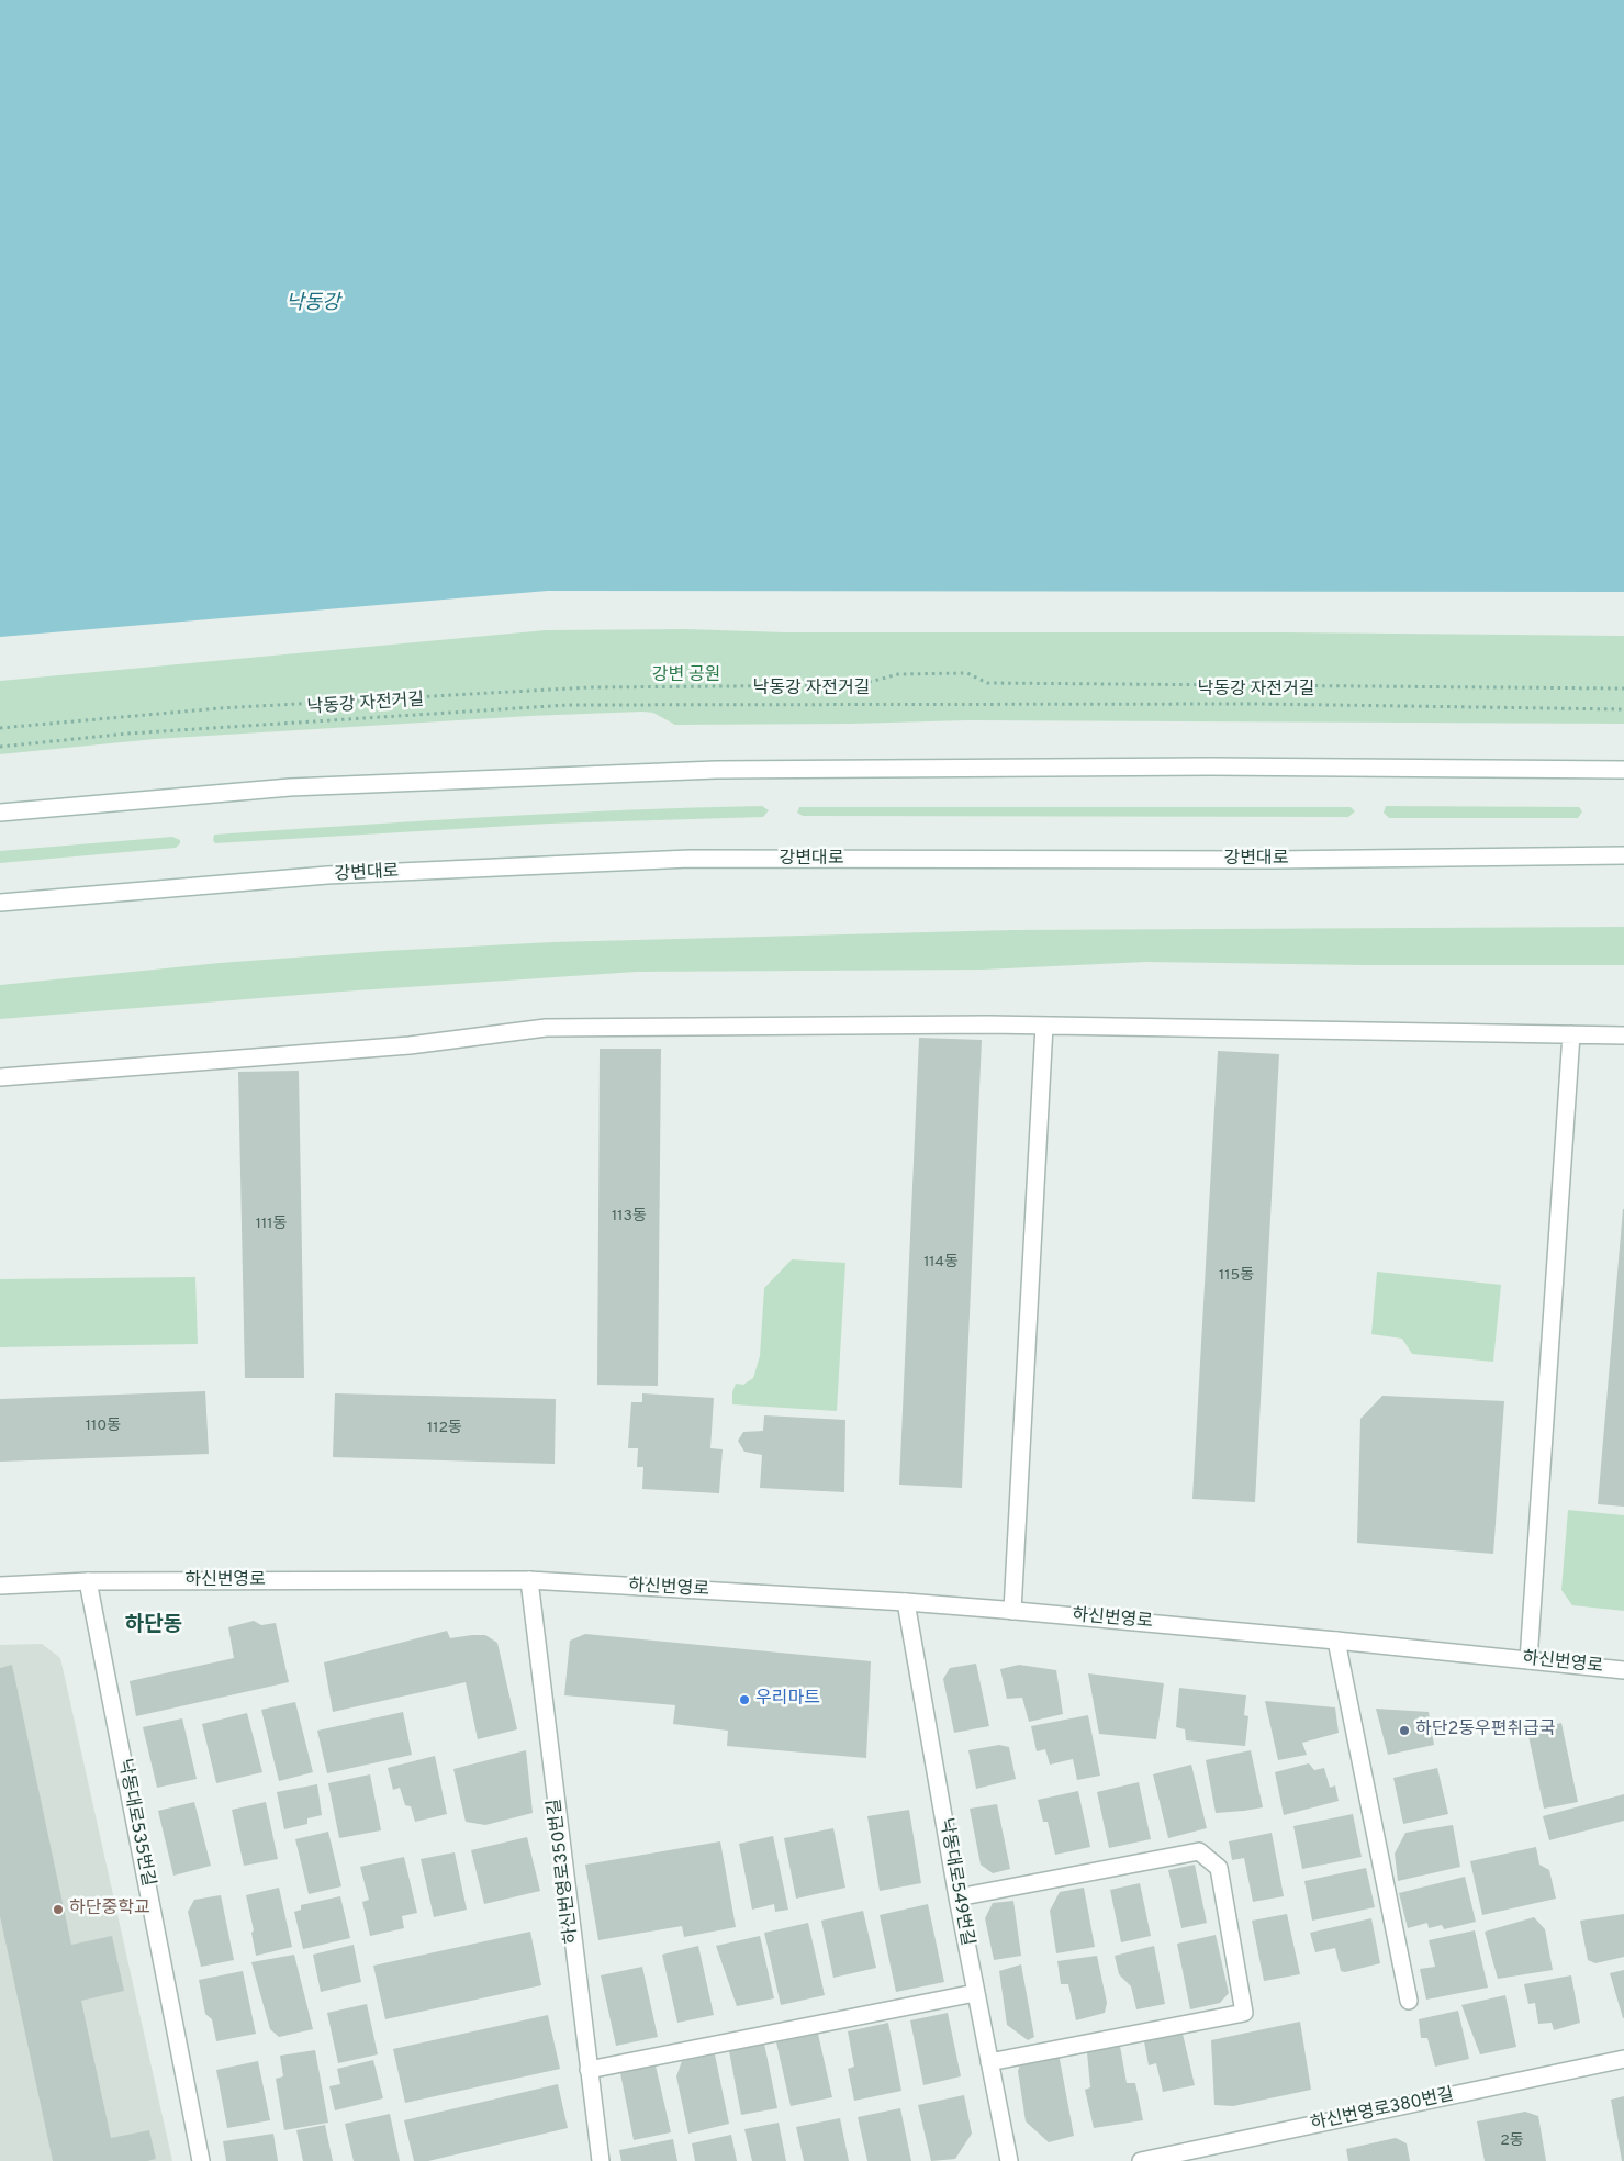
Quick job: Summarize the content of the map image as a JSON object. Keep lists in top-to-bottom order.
{
  "streets": {
    "street": [
      "강변대로",
      "하신번영로",
      "낙동대로535번길",
      "하신번영로350번길",
      "낙동대로549번길",
      "하신번영로380번길"
    ],
    "path": ["낙동강 자전거길"]
  },
  "crossings": [
    ["하신번영로", "낙동대로535번길"],
    ["하신번영로", "하신번영로350번길"],
    ["하신번영로", "낙동대로549번길"]
  ],
  "districts": ["하단동"],
  "water": ["낙동강"],
  "parks": ["강변 공원"],
  "places": ["우리마트", "하단2동우편취급국", "하단중학교"],
  "house_numbers": [
    "113동",
    "111동",
    "114동",
    "115동",
    "110동",
    "112동",
    "2동"
  ]
}
